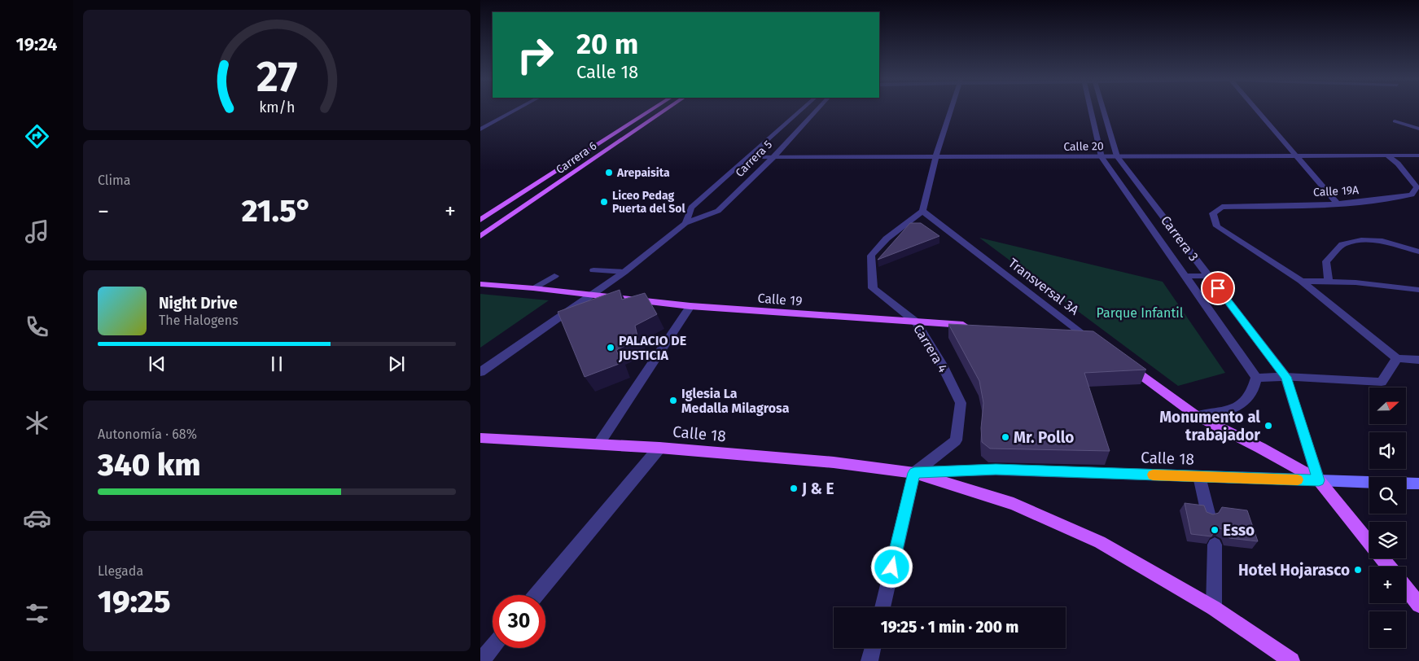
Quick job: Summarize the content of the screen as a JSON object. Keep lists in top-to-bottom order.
{
  "streets": {
    "main road": [
      "Carrera 6",
      "Transversal 3A",
      "Calle 19",
      "Calle 18"
    ],
    "street": [
      "Calle 20",
      "Carrera 5",
      "Calle 19A",
      "Carrera 3",
      "Carrera 4"
    ]
  },
  "crossings": [
    ["Calle 20", "Carrera 5"],
    ["Calle 20", "Calle 19A"],
    ["Calle 20", "Carrera 3"],
    ["Carrera 5", "Calle 19"],
    ["Carrera 3", "Calle 18"],
    ["Transversal 3A", "Carrera 4"],
    ["Calle 19", "Carrera 4"],
    ["Carrera 4", "Calle 18"]
  ],
  "parks": ["Parque Infantil"],
  "places": [
    "Arepaisita",
    "Liceo Pedag Puerta del Sol",
    "PALACIO DE JUSTICIA",
    "Iglesia La Medalla Milagrosa",
    "Monumento al trabajador",
    "Mr. Pollo",
    "J & E",
    "Esso",
    "Hotel Hojarasco"
  ],
  "north": "right",
  "page": {
    "tabs": "19:24",
    "turn": ["20 m", "Calle 18"],
    "tile": [
      "Clima",
      ["Autonomía · 68%", "340 km"],
      ["Llegada", "19:25"]
    ],
    "heat": ["−", "21.5°", "+"],
    "song": ["Night Drive", "The Halogens"],
    "map_buttons": ["+", "−"],
    "limit": "30",
    "trip": "19:25 · 1 min · 200 m",
    "gauge": ["27", "km/h"]
  }
}
